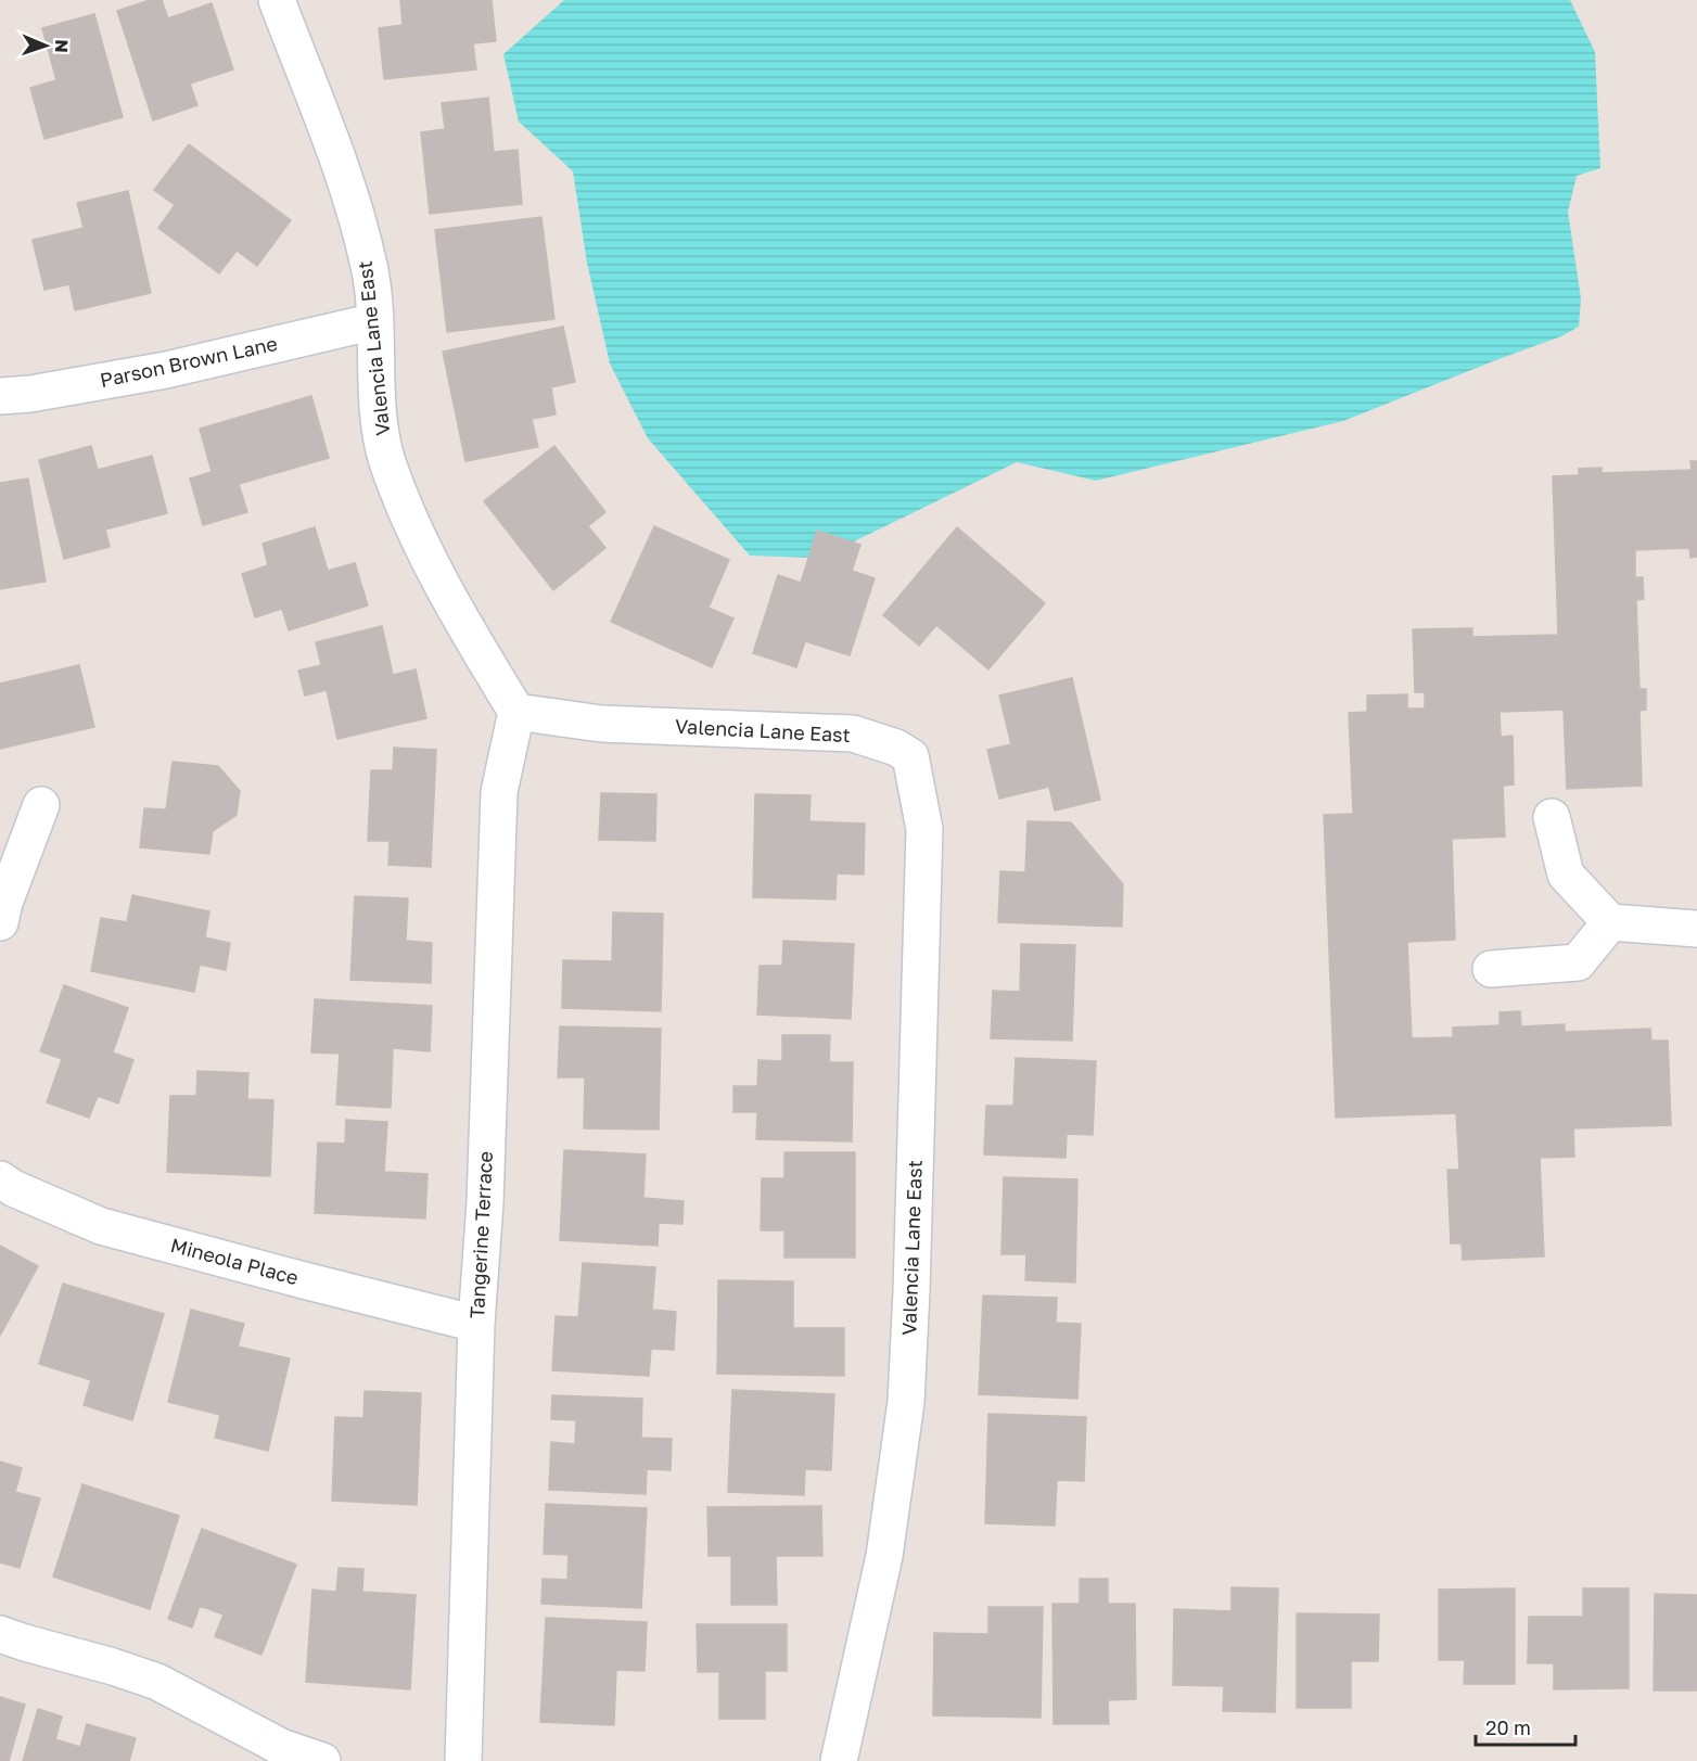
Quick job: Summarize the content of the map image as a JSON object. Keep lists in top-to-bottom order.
{
  "streets": {
    "street": [
      "Valencia Lane East",
      "Parson Brown Lane",
      "Tangerine Terrace",
      "Mineola Place"
    ]
  },
  "crossings": [
    ["Valencia Lane East", "Parson Brown Lane"],
    ["Valencia Lane East", "Tangerine Terrace"],
    ["Tangerine Terrace", "Mineola Place"]
  ],
  "scale_bar": "20 m",
  "north": "right"
}
